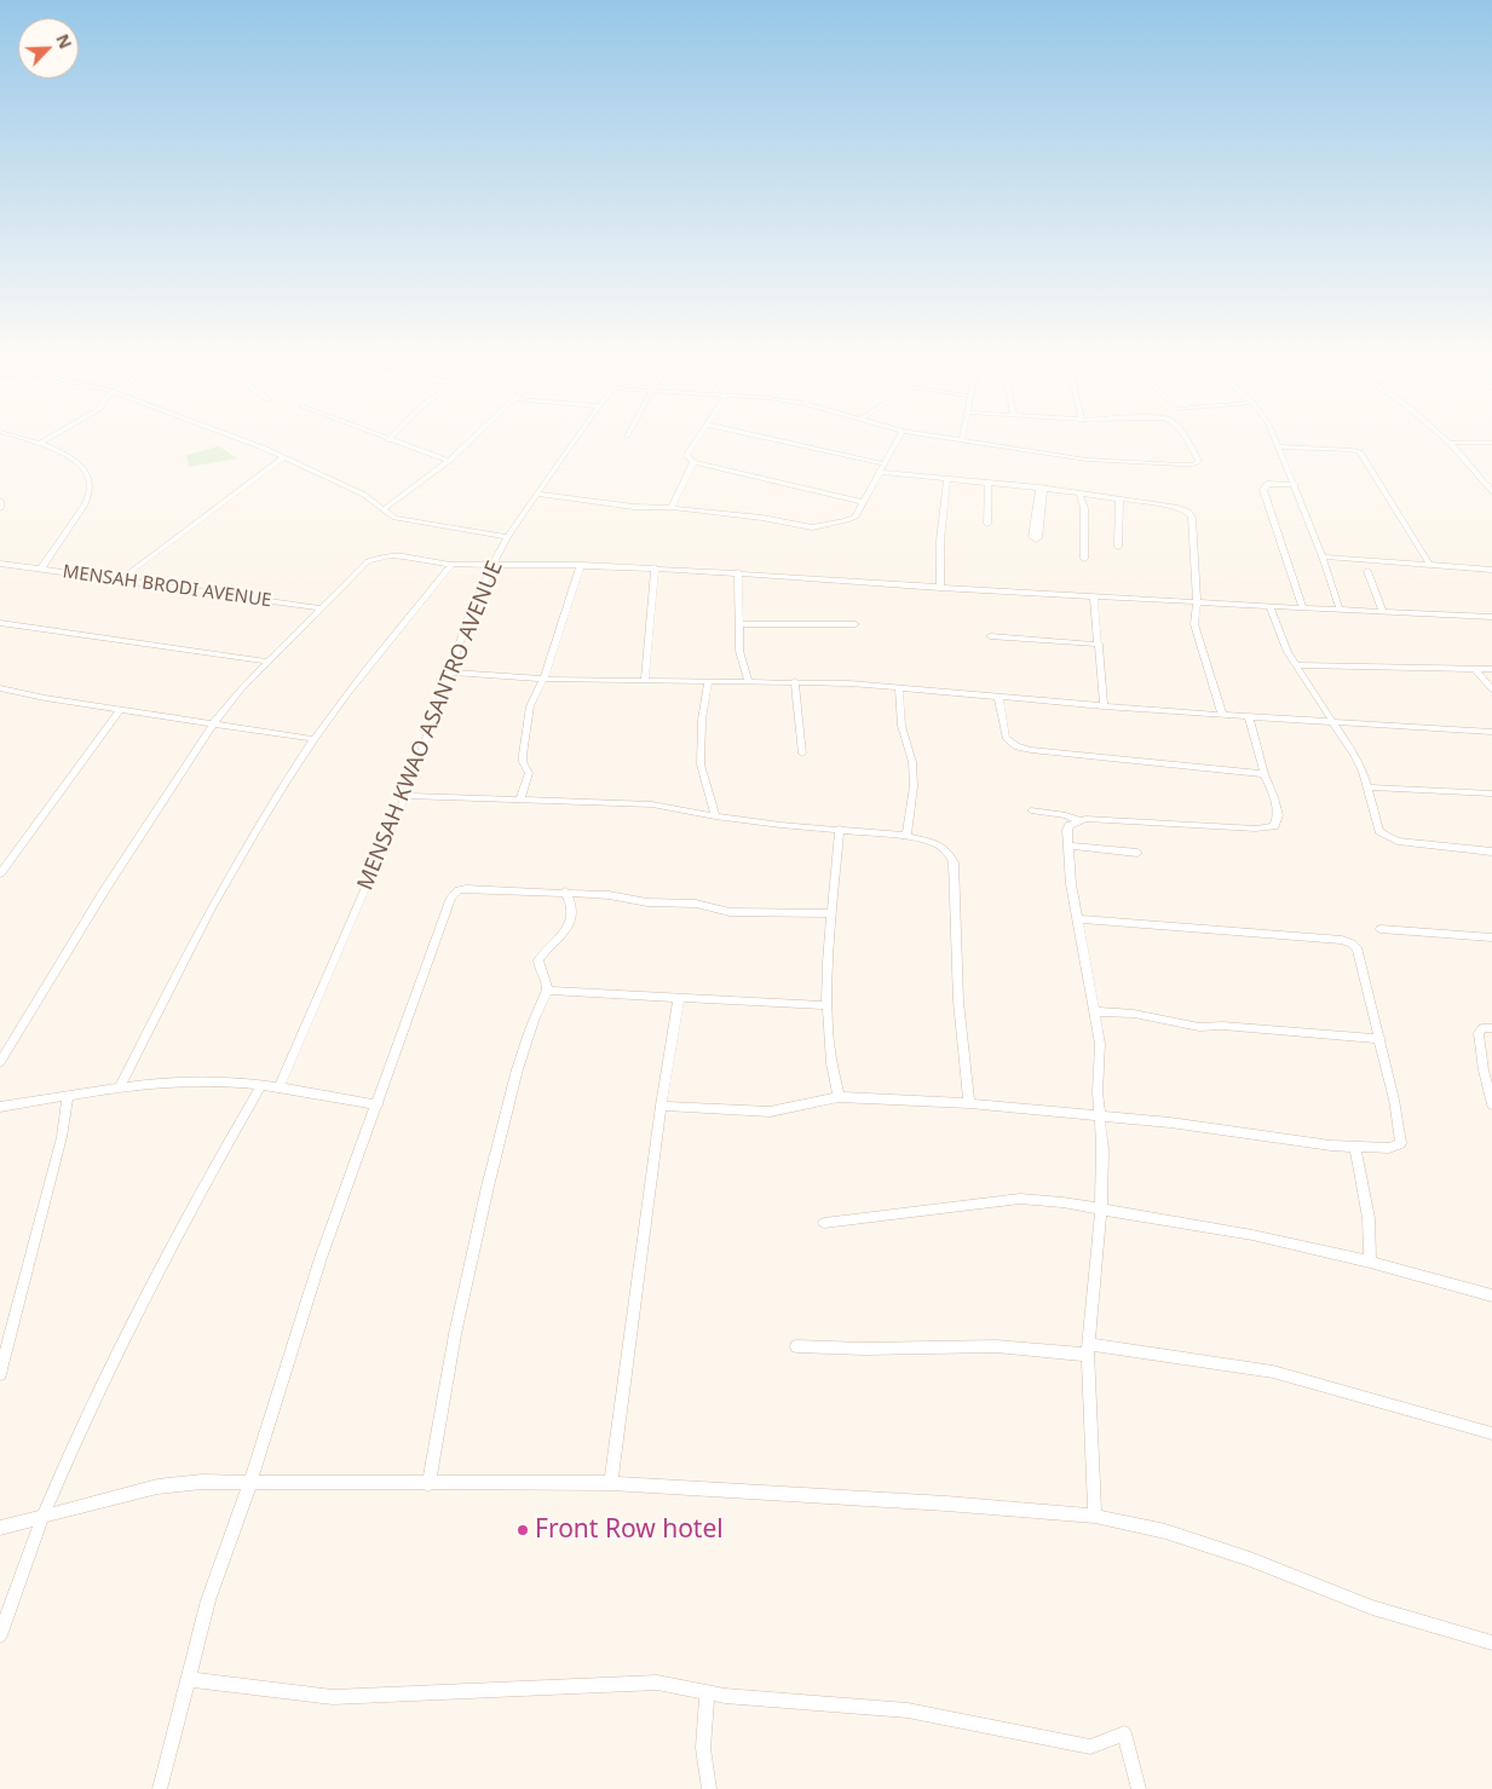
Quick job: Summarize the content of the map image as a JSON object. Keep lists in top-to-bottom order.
{
  "streets": {
    "street": ["MENSAH BRODI AVENUE", "MENSAH KWAO ASANTRO AVENUE"]
  },
  "places": ["Front Row hotel"],
  "north": "top right"
}
